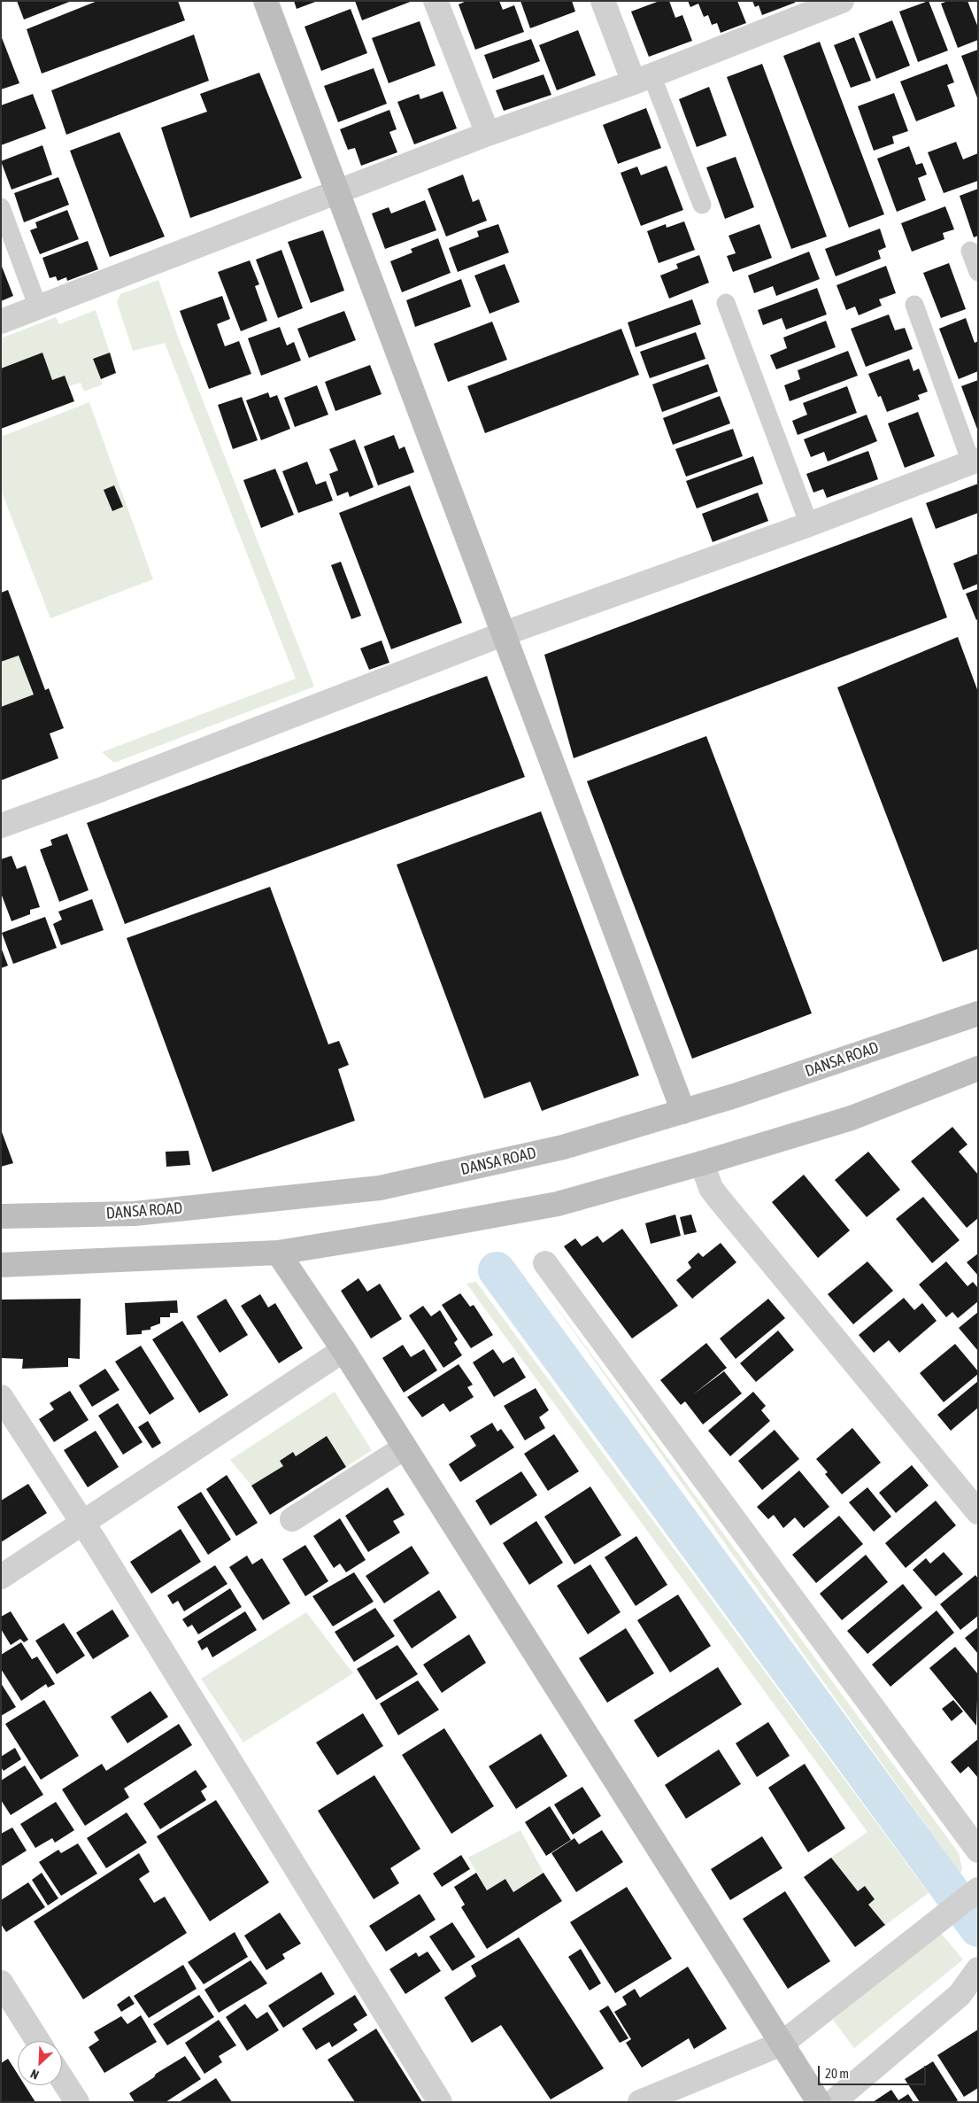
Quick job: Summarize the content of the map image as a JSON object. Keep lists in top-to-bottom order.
{
  "streets": {
    "street": ["DANSA ROAD"]
  },
  "scale_bar": "20 m",
  "north": "bottom left"
}
